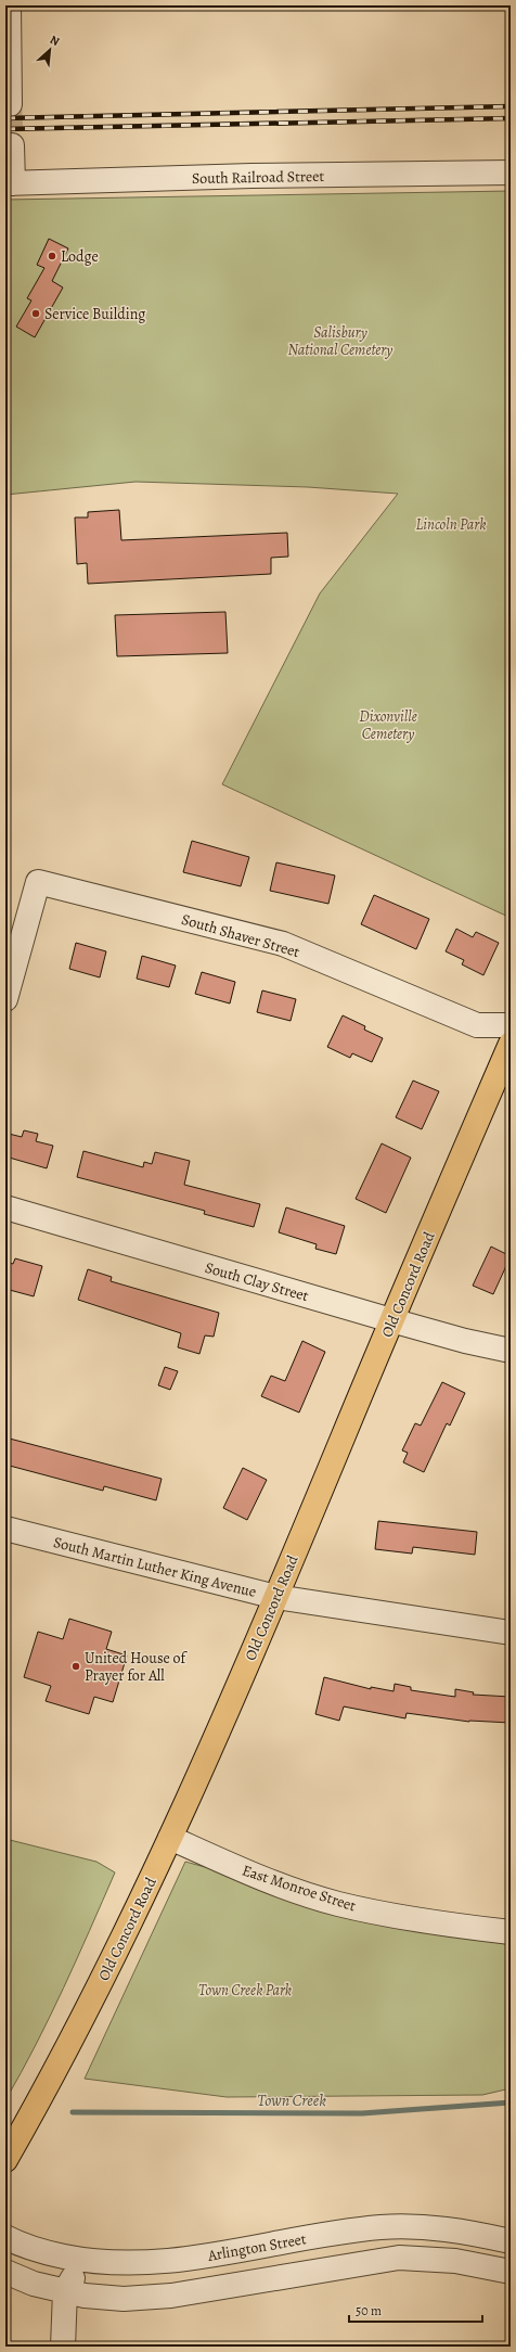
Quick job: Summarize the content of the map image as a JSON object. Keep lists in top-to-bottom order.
{
  "streets": {
    "main road": ["Old Concord Road"],
    "street": [
      "South Railroad Street",
      "South Shaver Street",
      "South Clay Street",
      "South Martin Luther King Avenue",
      "East Monroe Street",
      "Arlington Street"
    ]
  },
  "crossings": [
    ["South Clay Street", "Old Concord Road"],
    ["Old Concord Road", "South Martin Luther King Avenue"],
    ["Old Concord Road", "East Monroe Street"]
  ],
  "water": ["Town Creek"],
  "parks": [
    "Salisbury National Cemetery",
    "Lincoln Park",
    "Dixonville Cemetery",
    "Town Creek Park"
  ],
  "places": ["Lodge", "Service Building", "United House of Prayer for All"],
  "scale_bar": "50 m",
  "north": "top right"
}
